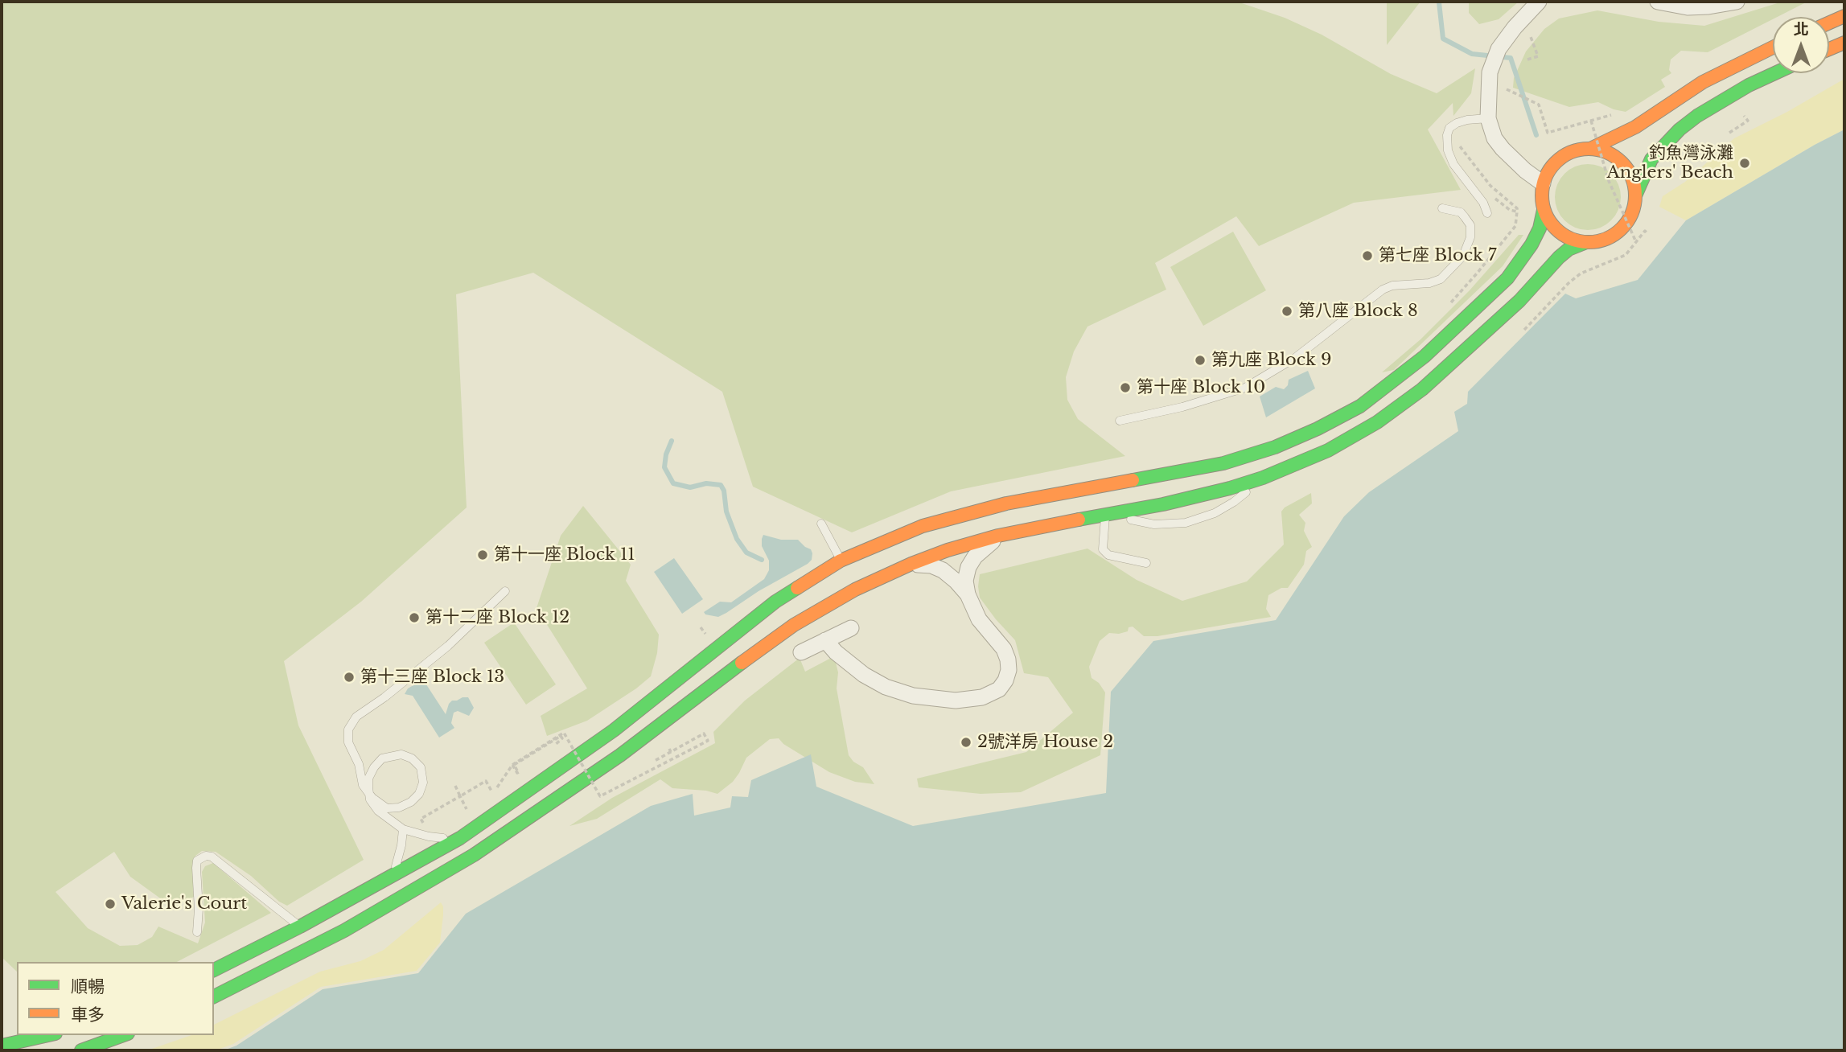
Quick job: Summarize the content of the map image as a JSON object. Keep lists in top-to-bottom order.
{
  "places": [
    "釣魚灣泳灘 Anglers' Beach",
    "第七座 Block 7",
    "第八座 Block 8",
    "第九座 Block 9",
    "第十座 Block 10",
    "第十一座 Block 11",
    "第十二座 Block 12",
    "第十三座 Block 13",
    "2號洋房 House 2",
    "Valerie's Court"
  ],
  "legend": ["順暢", "車多"],
  "north": "top"
}
